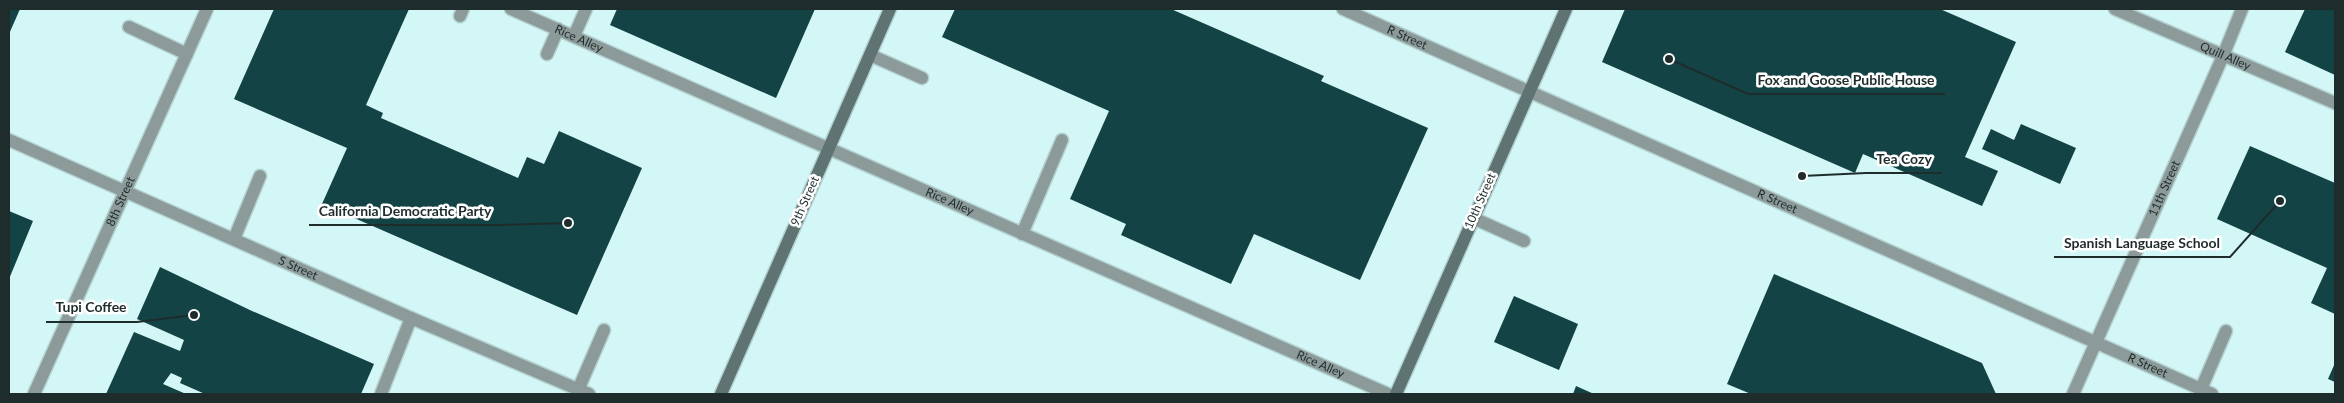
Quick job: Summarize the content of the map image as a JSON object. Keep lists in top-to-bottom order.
{
  "streets": {
    "street": [
      "R Street",
      "Rice Alley",
      "Quill Alley",
      "11th Street",
      "9th Street",
      "10th Street",
      "8th Street",
      "S Street"
    ]
  },
  "crossings": [
    ["R Street", "11th Street"],
    ["R Street", "10th Street"],
    ["Rice Alley", "9th Street"],
    ["Quill Alley", "11th Street"],
    ["8th Street", "S Street"]
  ],
  "places": [
    "Fox and Goose Public House",
    "Tea Cozy",
    "Spanish Language School",
    "California Democratic Party",
    "Tupi Coffee"
  ]
}
